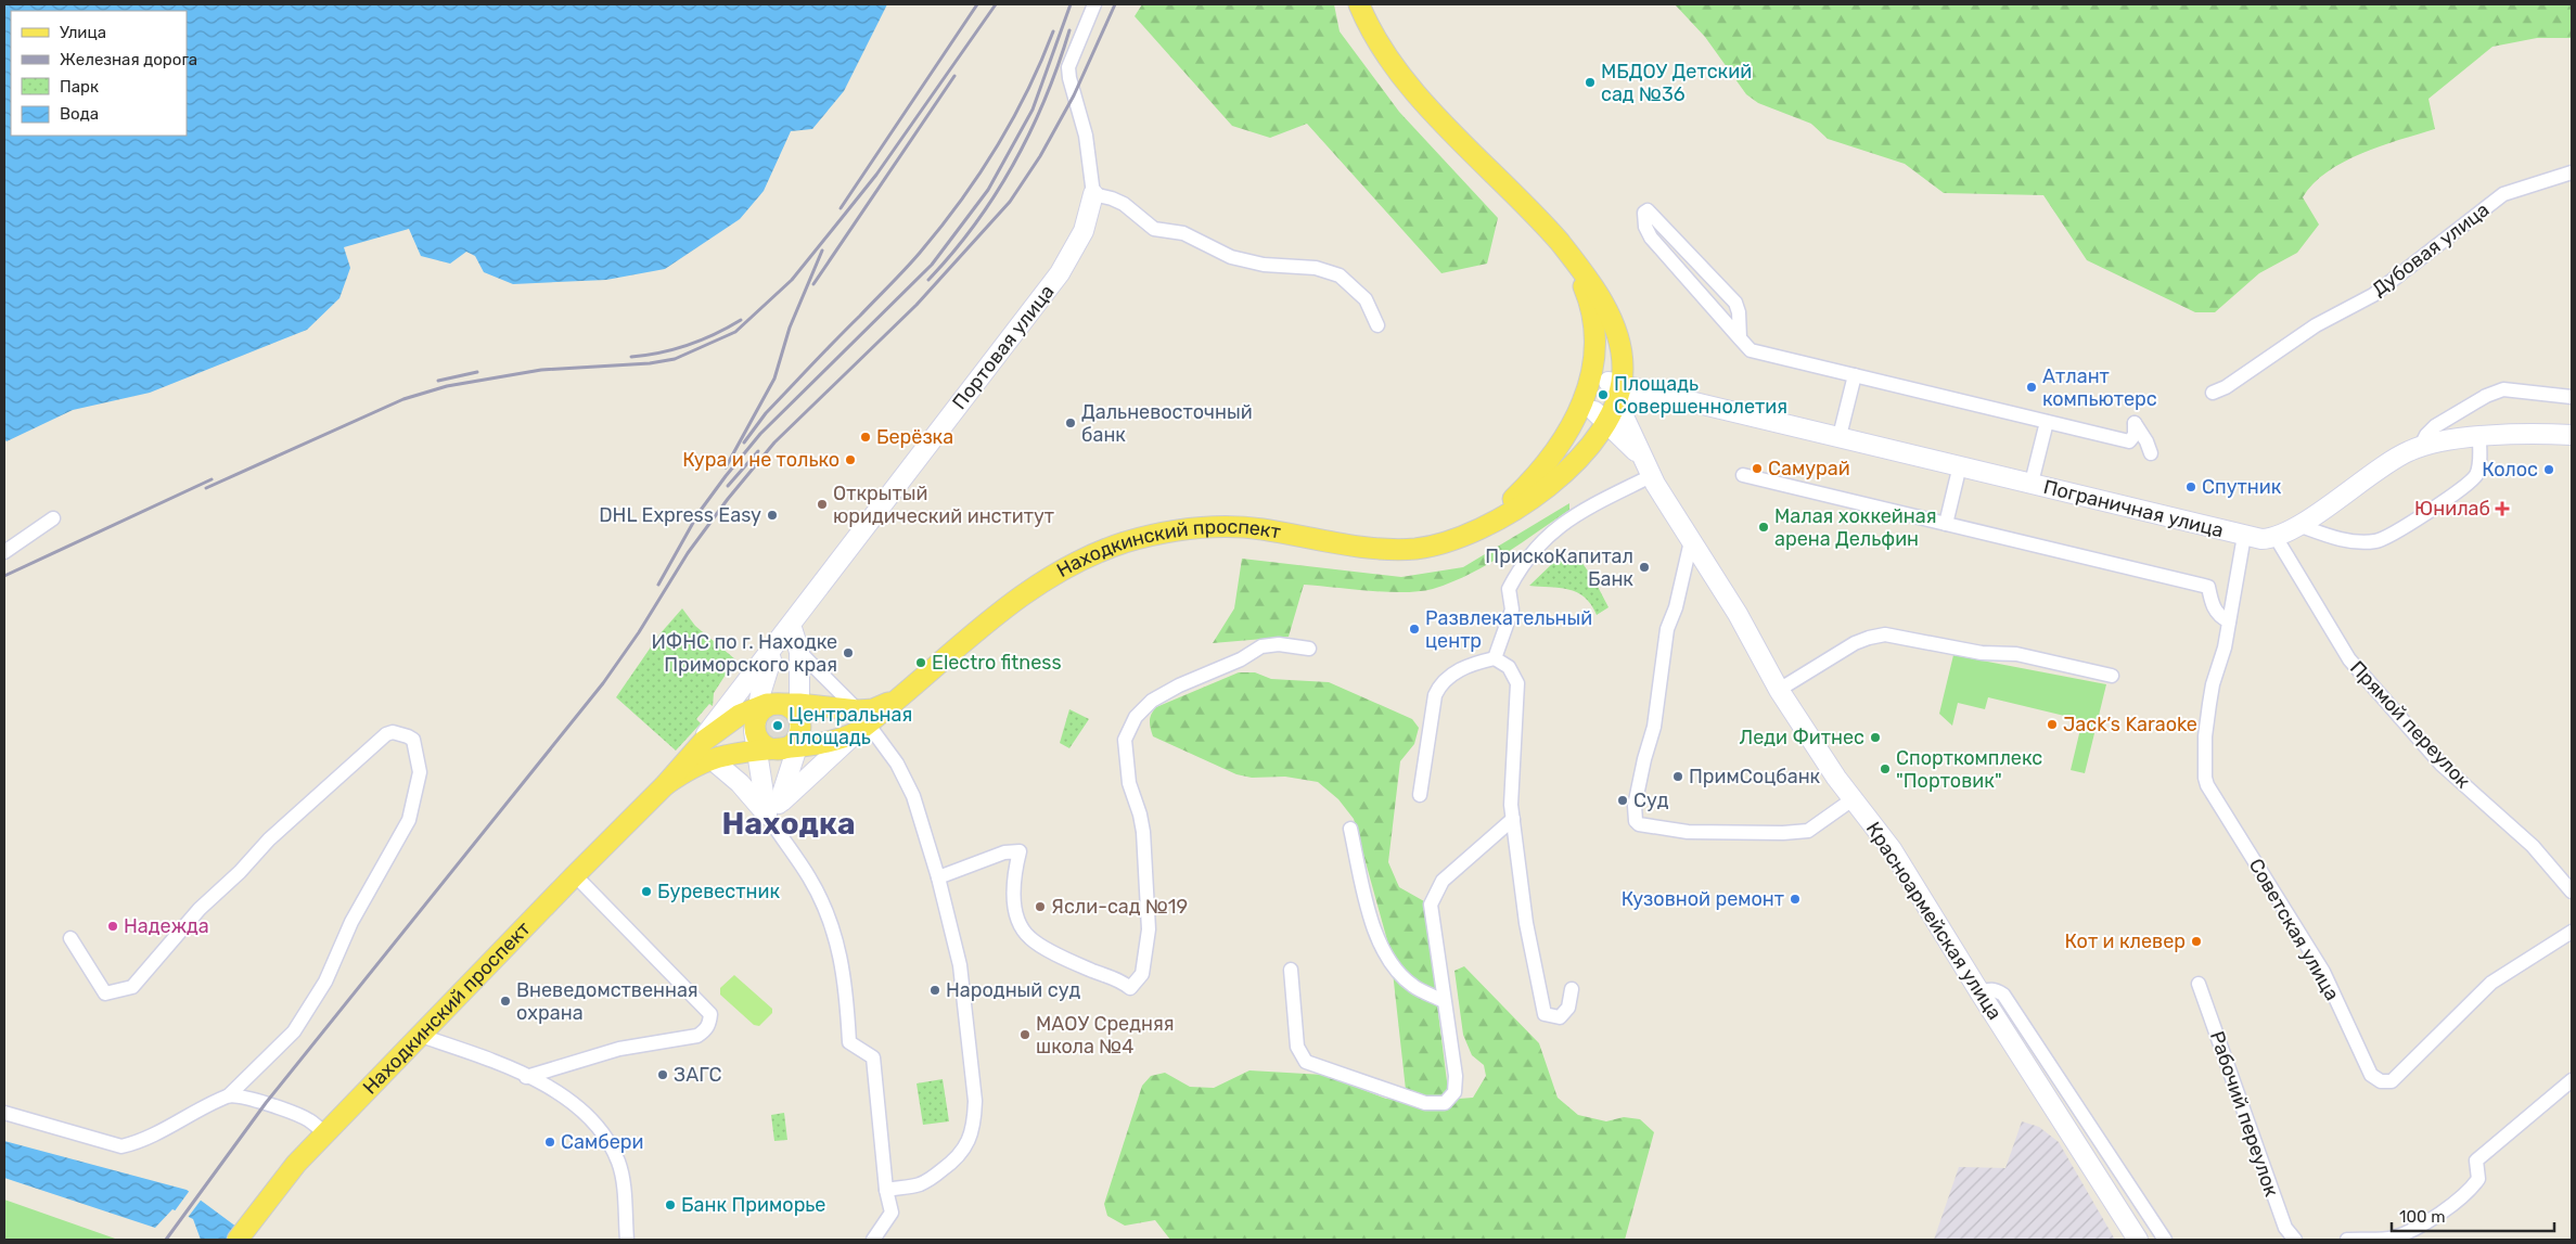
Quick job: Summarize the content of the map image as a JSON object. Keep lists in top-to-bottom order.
{
  "streets": {
    "main road": [
      "Портовая улица",
      "Пограничная улица",
      "Находкинский проспект",
      "Красноармейская улица"
    ],
    "street": [
      "Дубовая улица",
      "Прямой переулок",
      "Советская улица",
      "Рабочий переулок"
    ]
  },
  "crossings": [
    ["Портовая улица", "Находкинский проспект"],
    ["Пограничная улица", "Прямой переулок"],
    ["Пограничная улица", "Красноармейская улица"],
    ["Пограничная улица", "Советская улица"]
  ],
  "districts": ["Находка"],
  "places": {
    "other": [
      "МБДОУ Детский сад №36",
      "Атлант компьютерс",
      "Площадь Совершеннолетия",
      "Дальневосточный банк",
      "Берёзка",
      "Кура и не только",
      "Самурай",
      "Колос",
      "Спутник",
      "Открытый юридический институт",
      "DHL Express Easy",
      "Малая хоккейная арена Дельфин",
      "ПрискоКапитал Банк",
      "Развлекательный центр",
      "ИФНС по г. Находке Приморского края",
      "Electro fitness",
      "Jack’s Karaoke",
      "Центральная площадь",
      "Леди Фитнес",
      "Спорткомплекс \"Портовик\"",
      "ПримСоцбанк",
      "Суд",
      "Буревестник",
      "Кузовной ремонт",
      "Ясли-сад №19",
      "Надежда",
      "Кот и клевер",
      "Народный суд",
      "Вневедомственная охрана",
      "МАОУ Средняя школа №4",
      "ЗАГС",
      "Самбери",
      "Банк Приморье"
    ],
    "health": ["Юнилаб"]
  },
  "legend": [
    "Улица",
    "Железная дорога",
    "Парк",
    "Вода"
  ],
  "scale_bar": "100 m"
}
